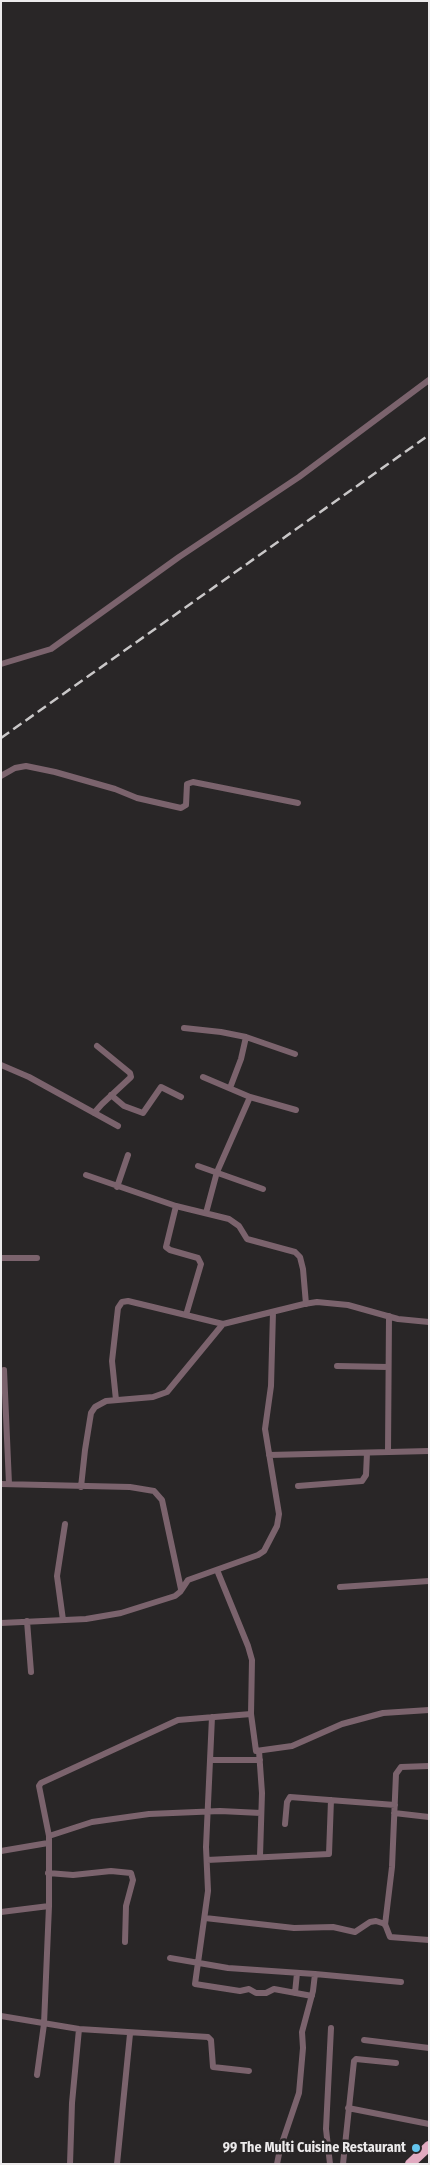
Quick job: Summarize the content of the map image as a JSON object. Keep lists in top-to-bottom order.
{
  "places": ["99 The Multi Cuisine Restaurant"]
}
